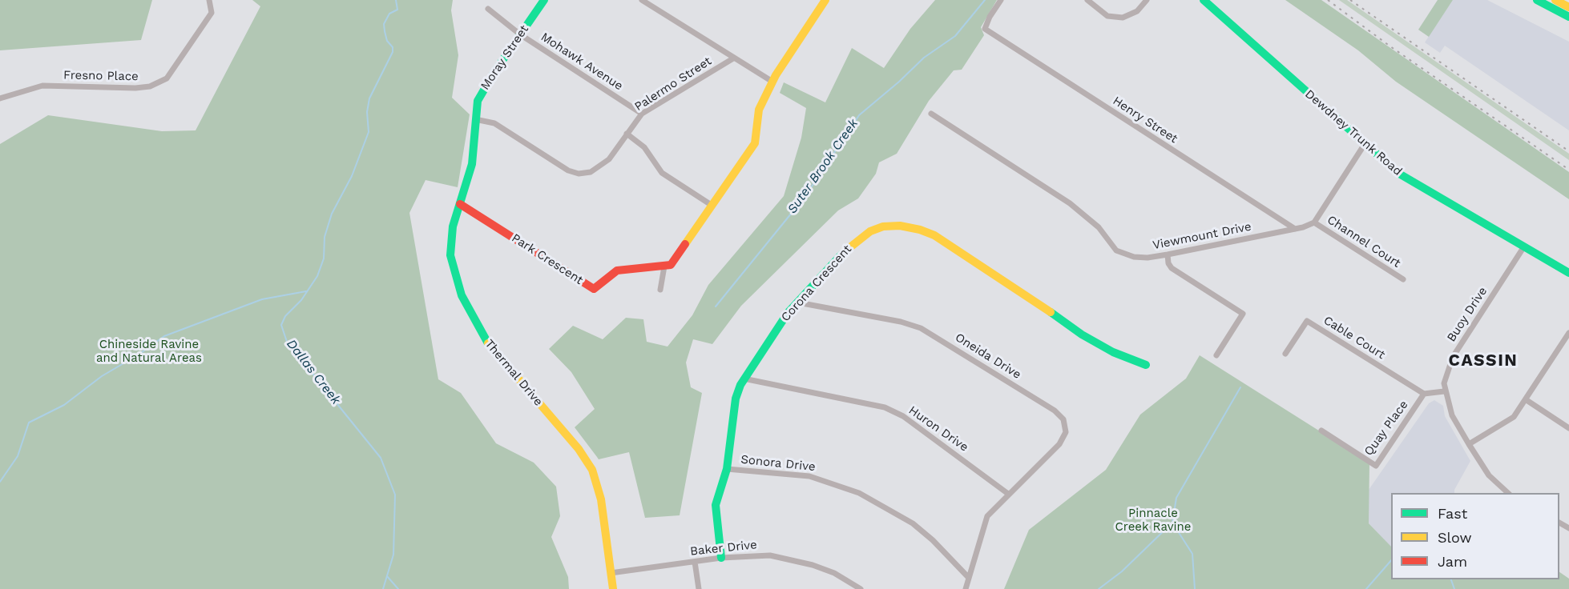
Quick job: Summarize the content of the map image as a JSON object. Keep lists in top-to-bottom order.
{
  "streets": {
    "street": [
      "Moray Street",
      "Mohawk Avenue",
      "Fresno Place",
      "Palermo Street",
      "Henry Street",
      "Dewdney Trunk Road",
      "Viewmount Drive",
      "Channel Court",
      "Park Crescent",
      "Corona Crescent",
      "Buoy Drive",
      "Cable Court",
      "Oneida Drive",
      "Thermal Drive",
      "Quay Place",
      "Huron Drive",
      "Sonora Drive",
      "Baker Drive"
    ]
  },
  "crossings": [
    ["Moray Street", "Mohawk Avenue"],
    ["Moray Street", "Palermo Street"],
    ["Moray Street", "Thermal Drive"],
    ["Mohawk Avenue", "Palermo Street"],
    ["Palermo Street", "Thermal Drive"],
    ["Henry Street", "Viewmount Drive"],
    ["Dewdney Trunk Road", "Buoy Drive"],
    ["Viewmount Drive", "Channel Court"],
    ["Park Crescent", "Thermal Drive"],
    ["Corona Crescent", "Oneida Drive"],
    ["Corona Crescent", "Huron Drive"],
    ["Corona Crescent", "Sonora Drive"],
    ["Corona Crescent", "Baker Drive"],
    ["Cable Court", "Quay Place"],
    ["Oneida Drive", "Huron Drive"],
    ["Thermal Drive", "Baker Drive"]
  ],
  "districts": ["CASSIN"],
  "water": ["Suter Brook Creek", "Dallas Creek"],
  "parks": ["Chineside Ravine and Natural Areas", "Pinnacle Creek Ravine"],
  "legend": ["Fast", "Slow", "Jam"]
}
